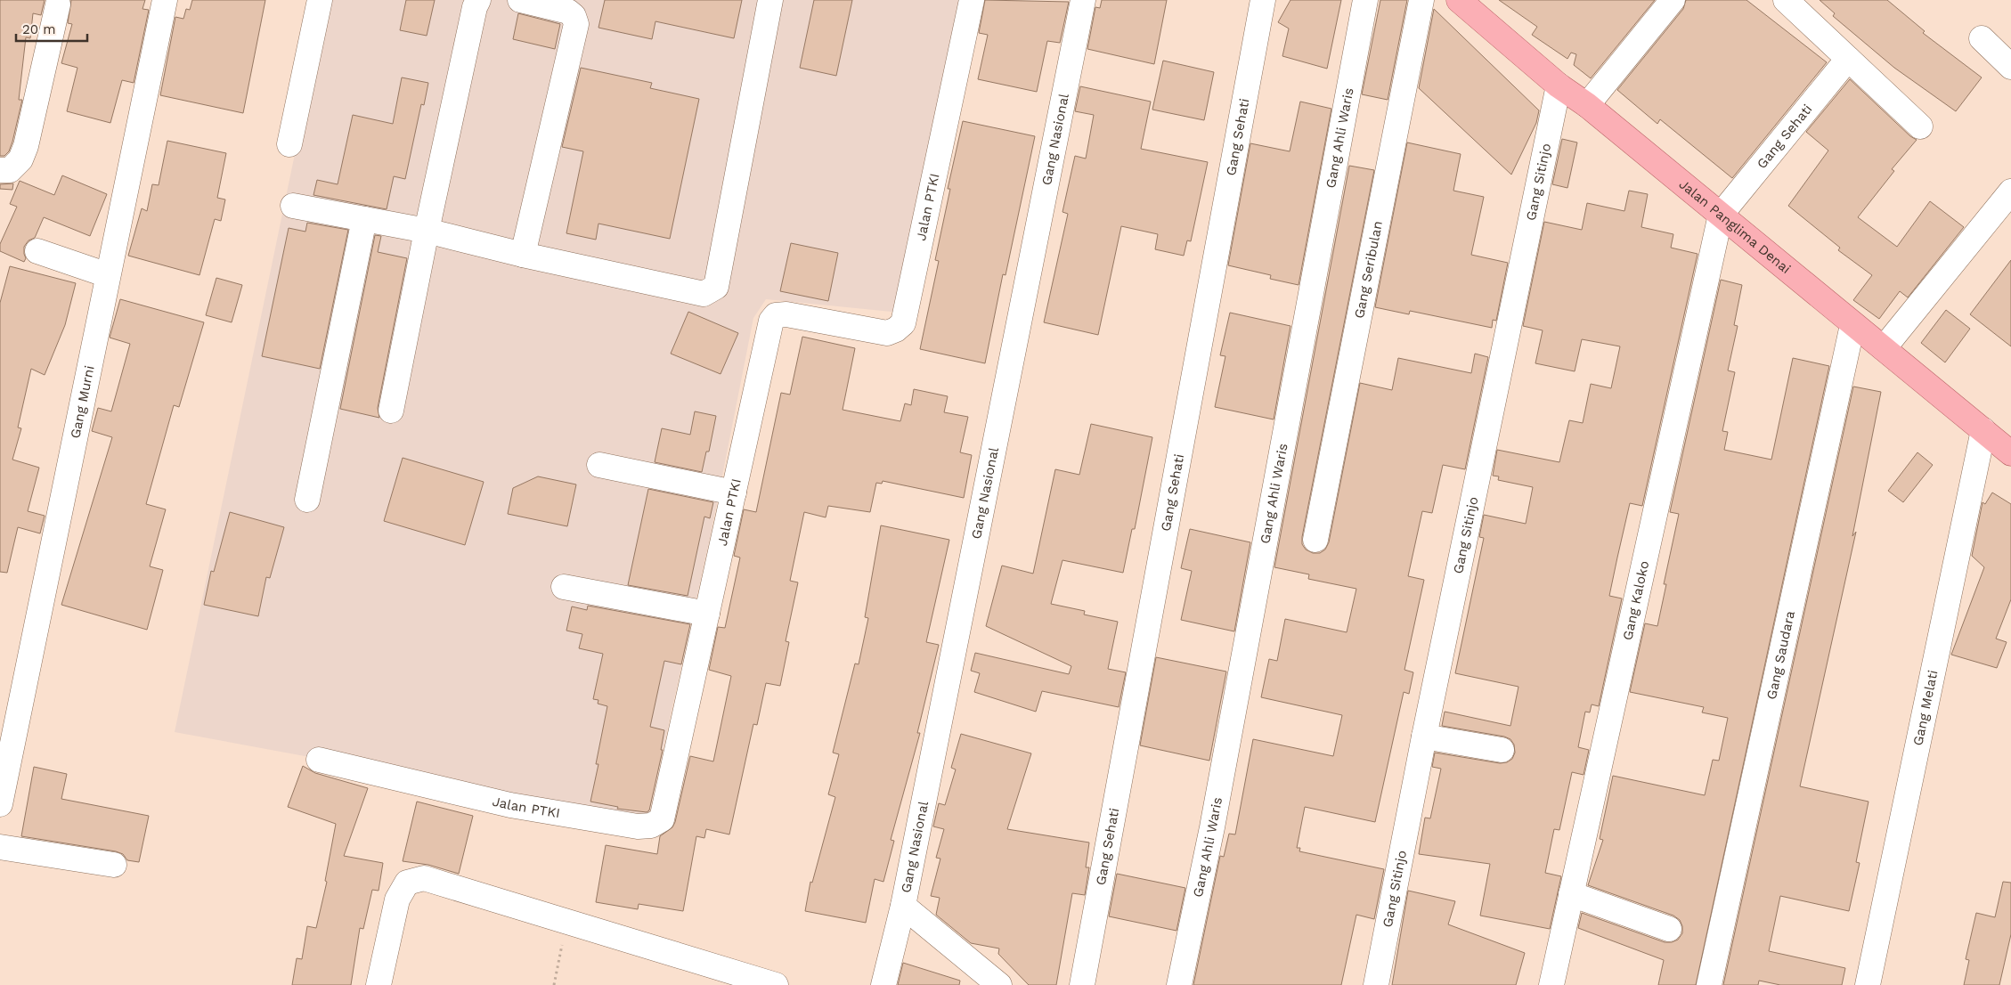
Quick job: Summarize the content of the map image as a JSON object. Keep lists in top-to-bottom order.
{
  "streets": {
    "main road": ["Jalan Panglima Denai"],
    "street": [
      "Gang Sehati",
      "Gang Ahli Waris",
      "Gang Nasional",
      "Gang Sitinjo",
      "Jalan PTKI",
      "Gang Seribulan",
      "Gang Murni",
      "Gang Kaloko",
      "Gang Saudara",
      "Gang Melati"
    ]
  },
  "crossings": [
    ["Gang Sehati", "Jalan Panglima Denai"],
    ["Gang Sehati", "Gang Kaloko"],
    ["Gang Sitinjo", "Jalan Panglima Denai"],
    ["Jalan Panglima Denai", "Gang Kaloko"],
    ["Jalan Panglima Denai", "Gang Saudara"],
    ["Jalan Panglima Denai", "Gang Melati"]
  ],
  "scale_bar": "20 m"
}
